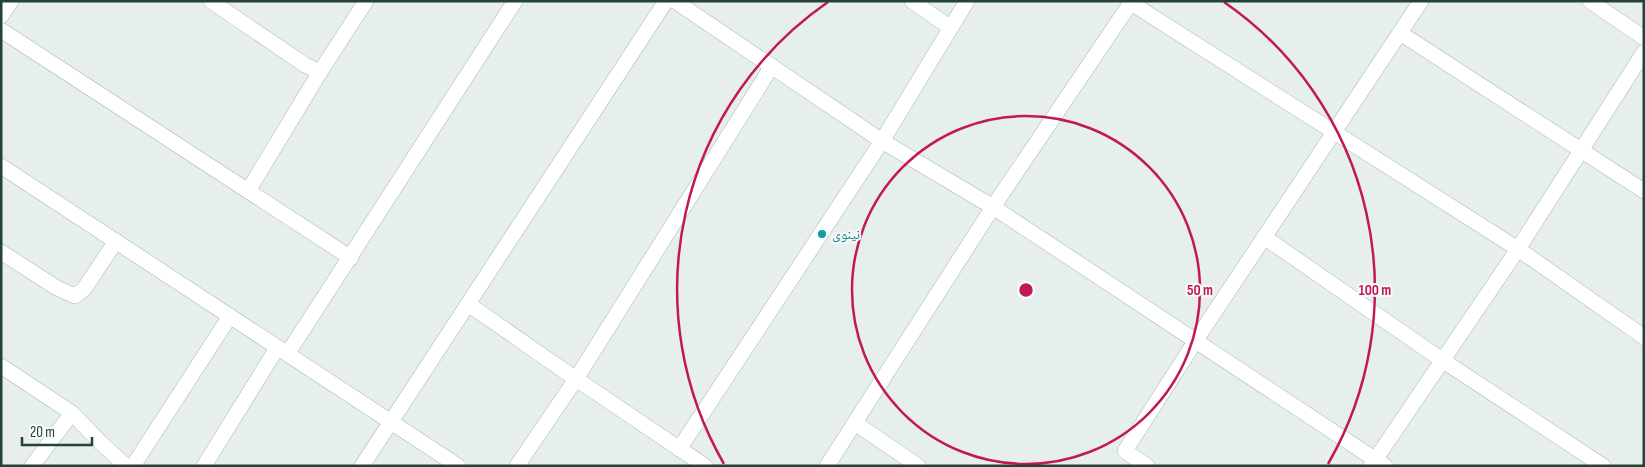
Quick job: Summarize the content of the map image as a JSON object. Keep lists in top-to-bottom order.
{
  "places": ["نينوى"],
  "scale_bar": "20 m",
  "rings": ["50 m", "100 m"]
}
